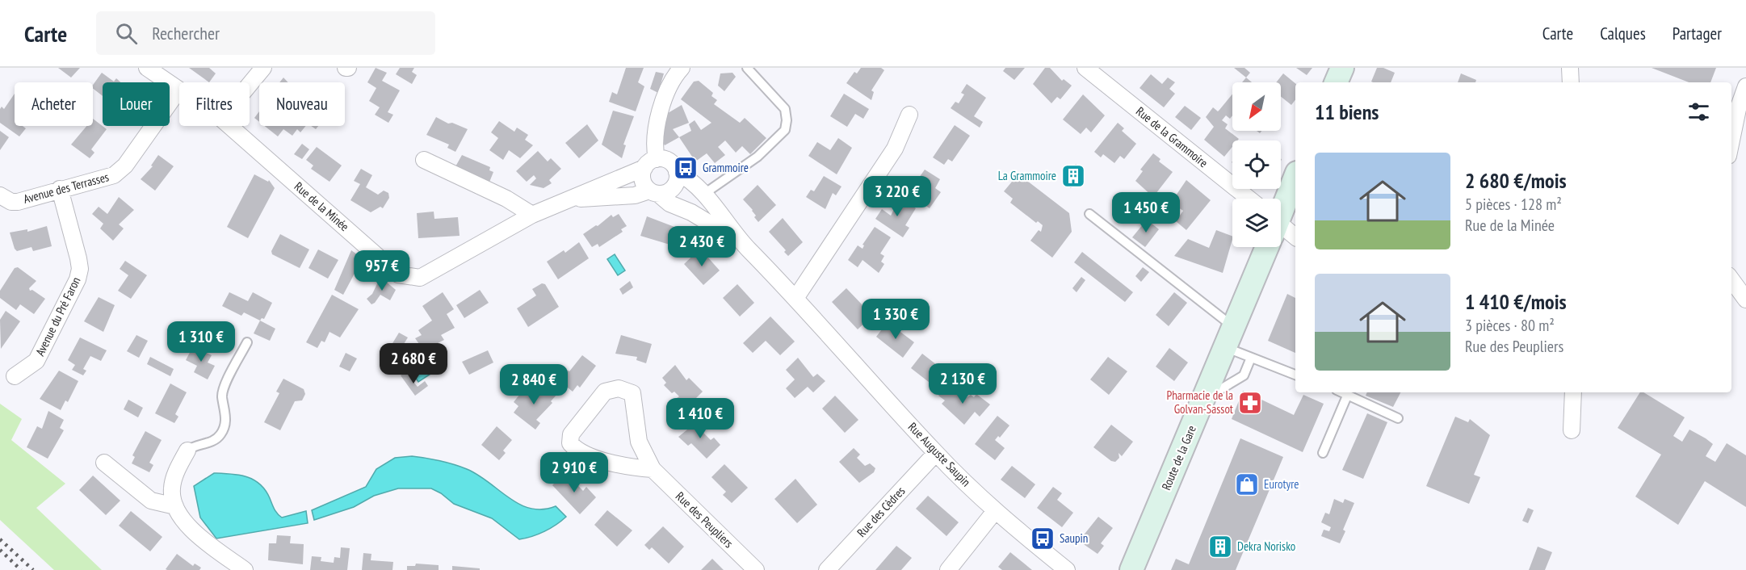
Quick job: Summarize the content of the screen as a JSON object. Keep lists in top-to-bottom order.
{
  "streets": {
    "main road": ["Route de la Gare"],
    "street": [
      "Rue de la Grammoire",
      "Avenue des Terrasses",
      "Rue de la Minée",
      "Avenue du Pré Faron",
      "Rue Auguste Saupin",
      "Rue des Cèdres",
      "Rue des Peupliers"
    ]
  },
  "crossings": [
    ["Avenue des Terrasses", "Rue de la Minée"],
    ["Avenue des Terrasses", "Avenue du Pré Faron"],
    ["Rue de la Minée", "Rue Auguste Saupin"],
    ["Rue Auguste Saupin", "Rue des Cèdres"]
  ],
  "places": {
    "bus stop": ["Grammoire", "Saupin"],
    "building": ["La Grammoire", "Dekra Norisko"],
    "pharmacy": ["Pharmacie de la Golvan-Sassot"],
    "shop": ["Eurotyre"]
  },
  "north": "bottom left",
  "page": {
    "header": "Carte",
    "search": "Rechercher",
    "nav": ["Carte", "Calques", "Partager"],
    "chip": [
      "Acheter",
      "Louer",
      "Filtres",
      "Nouveau"
    ],
    "heading": "11 biens",
    "list": [
      {
        "name": "2 680 €/mois",
        "note": "5 pièces · 128 m² · Rue de la Minée"
      },
      {
        "name": "1 410 €/mois",
        "note": "3 pièces · 80 m² · Rue des Peupliers"
      }
    ],
    "price": [
      "3 220 €",
      "1 450 €",
      "2 430 €",
      "957 €",
      "1 330 €",
      "1 310 €",
      "2 680 €",
      "2 130 €",
      "2 840 €",
      "1 410 €",
      "2 910 €"
    ]
  }
}
